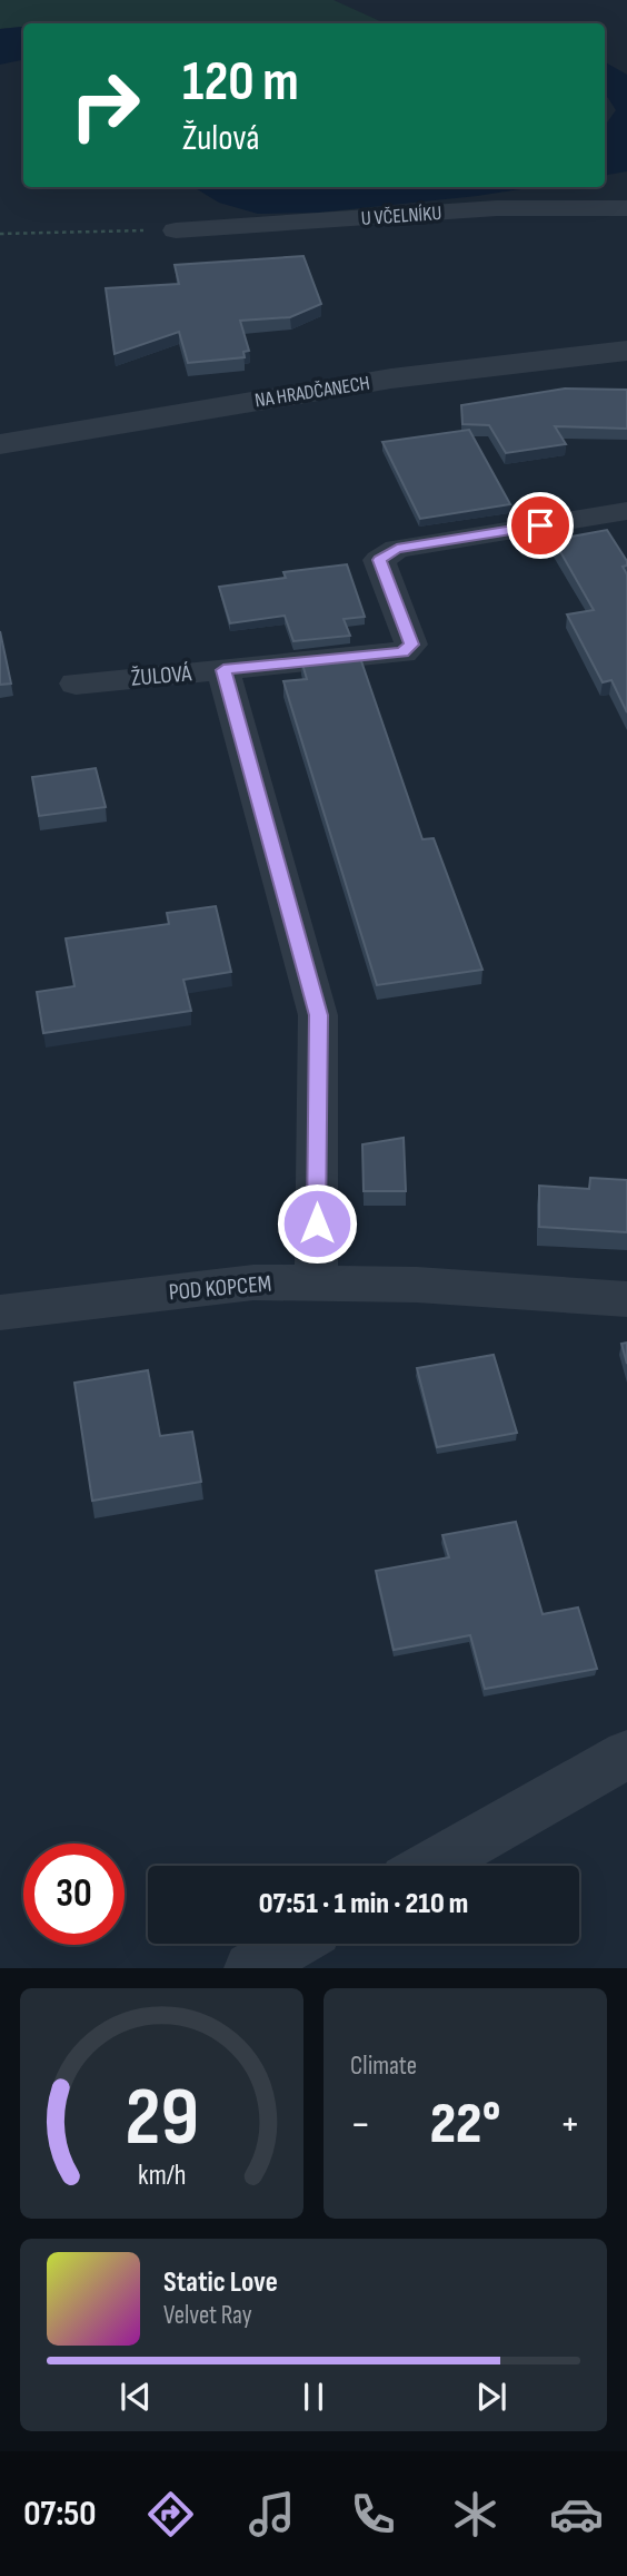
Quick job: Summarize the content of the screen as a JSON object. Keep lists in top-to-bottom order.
{
  "streets": {
    "street": [
      "U VČELNÍKU",
      "NA HRADČANECH",
      "ŽULOVÁ",
      "POD KOPCEM"
    ]
  },
  "page": {
    "turn": ["120 m", "Žulová"],
    "limit": "30",
    "trip": "07:51 · 1 min · 210 m",
    "tile": "Climate",
    "heat": ["−", "22°", "+"],
    "song": ["Static Love", "Velvet Ray"],
    "tabs": "07:50",
    "gauge": ["29", "km/h"]
  }
}
